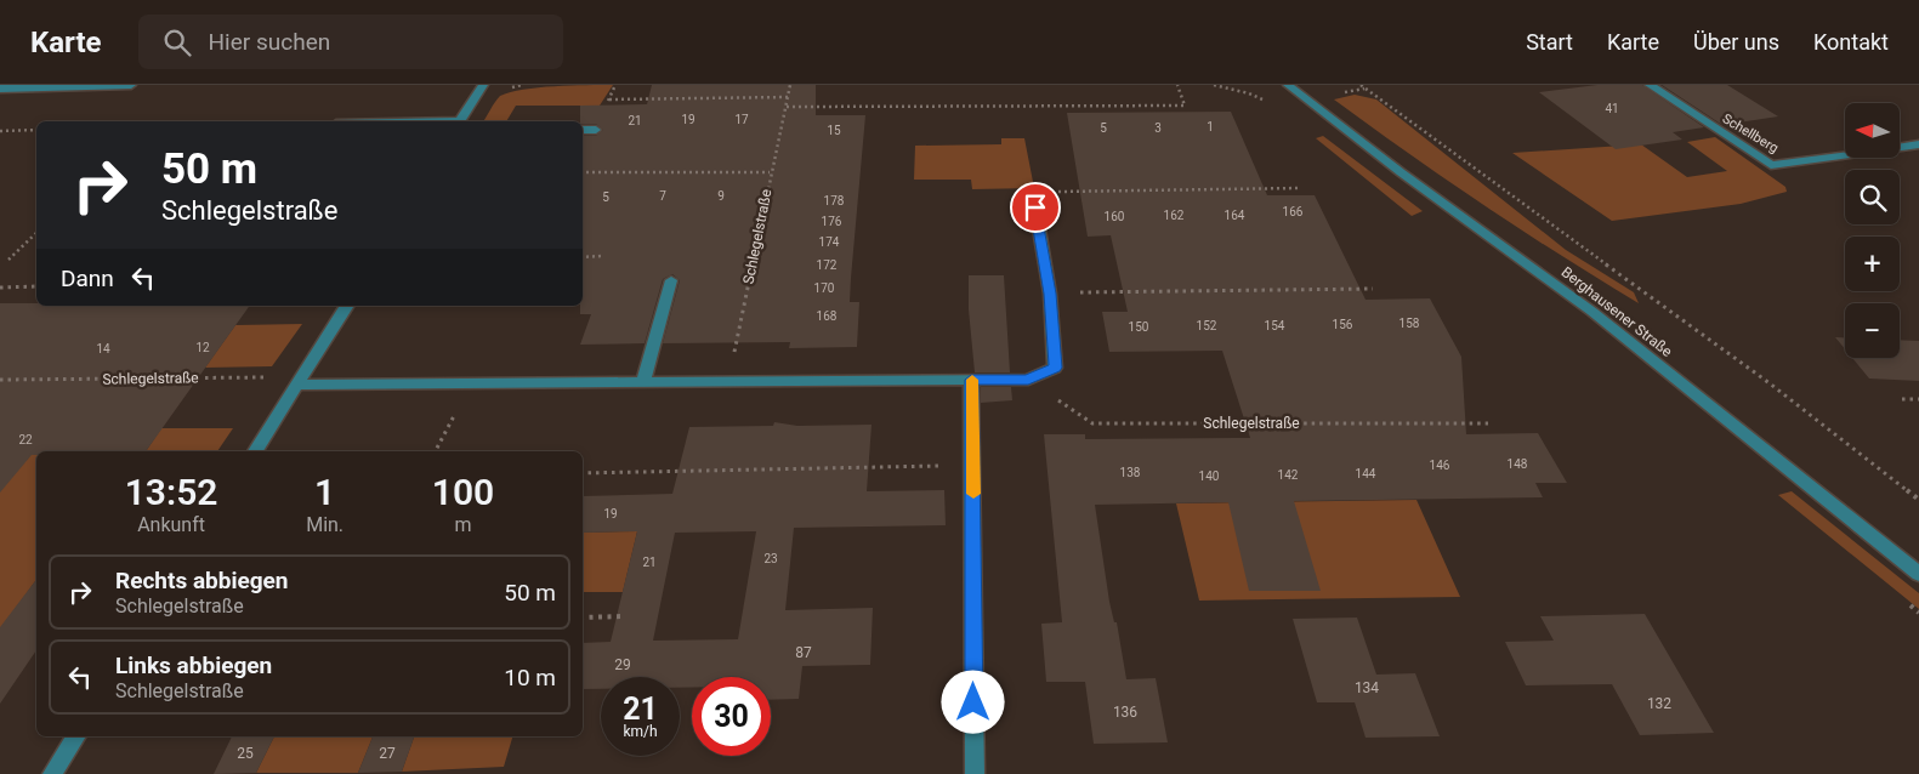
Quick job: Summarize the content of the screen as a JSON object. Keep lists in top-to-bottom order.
{
  "streets": {
    "street": ["Schellberg", "Berghausener Straße"],
    "path": ["Schlegelstraße"]
  },
  "house_numbers": [
    "41",
    "19",
    "17",
    "21",
    "1",
    "5",
    "3",
    "15",
    "7",
    "9",
    "5",
    "178",
    "166",
    "162",
    "164",
    "160",
    "176",
    "174",
    "172",
    "170",
    "168",
    "158",
    "156",
    "152",
    "154",
    "150",
    "12",
    "14",
    "22",
    "148",
    "146",
    "138",
    "144",
    "142",
    "140",
    "19",
    "23",
    "21",
    "87",
    "29",
    "134",
    "132",
    "136",
    "25",
    "27"
  ],
  "north": "left",
  "page": {
    "header": "Karte",
    "search": "Hier suchen",
    "nav": [
      "Start",
      "Karte",
      "Über uns",
      "Kontakt"
    ],
    "map_buttons": ["+", "−"],
    "turn": ["50 m", "Schlegelstraße"],
    "then": "Dann",
    "eta": [
      "13:52",
      "Ankunft",
      "1",
      "Min.",
      "100",
      "m"
    ],
    "list": [
      {
        "name": "Rechts abbiegen",
        "note": "Schlegelstraße",
        "value": "50 m"
      },
      {
        "name": "Links abbiegen",
        "note": "Schlegelstraße",
        "value": "10 m"
      }
    ],
    "speed": "21 km/h",
    "limit": "30"
  }
}
